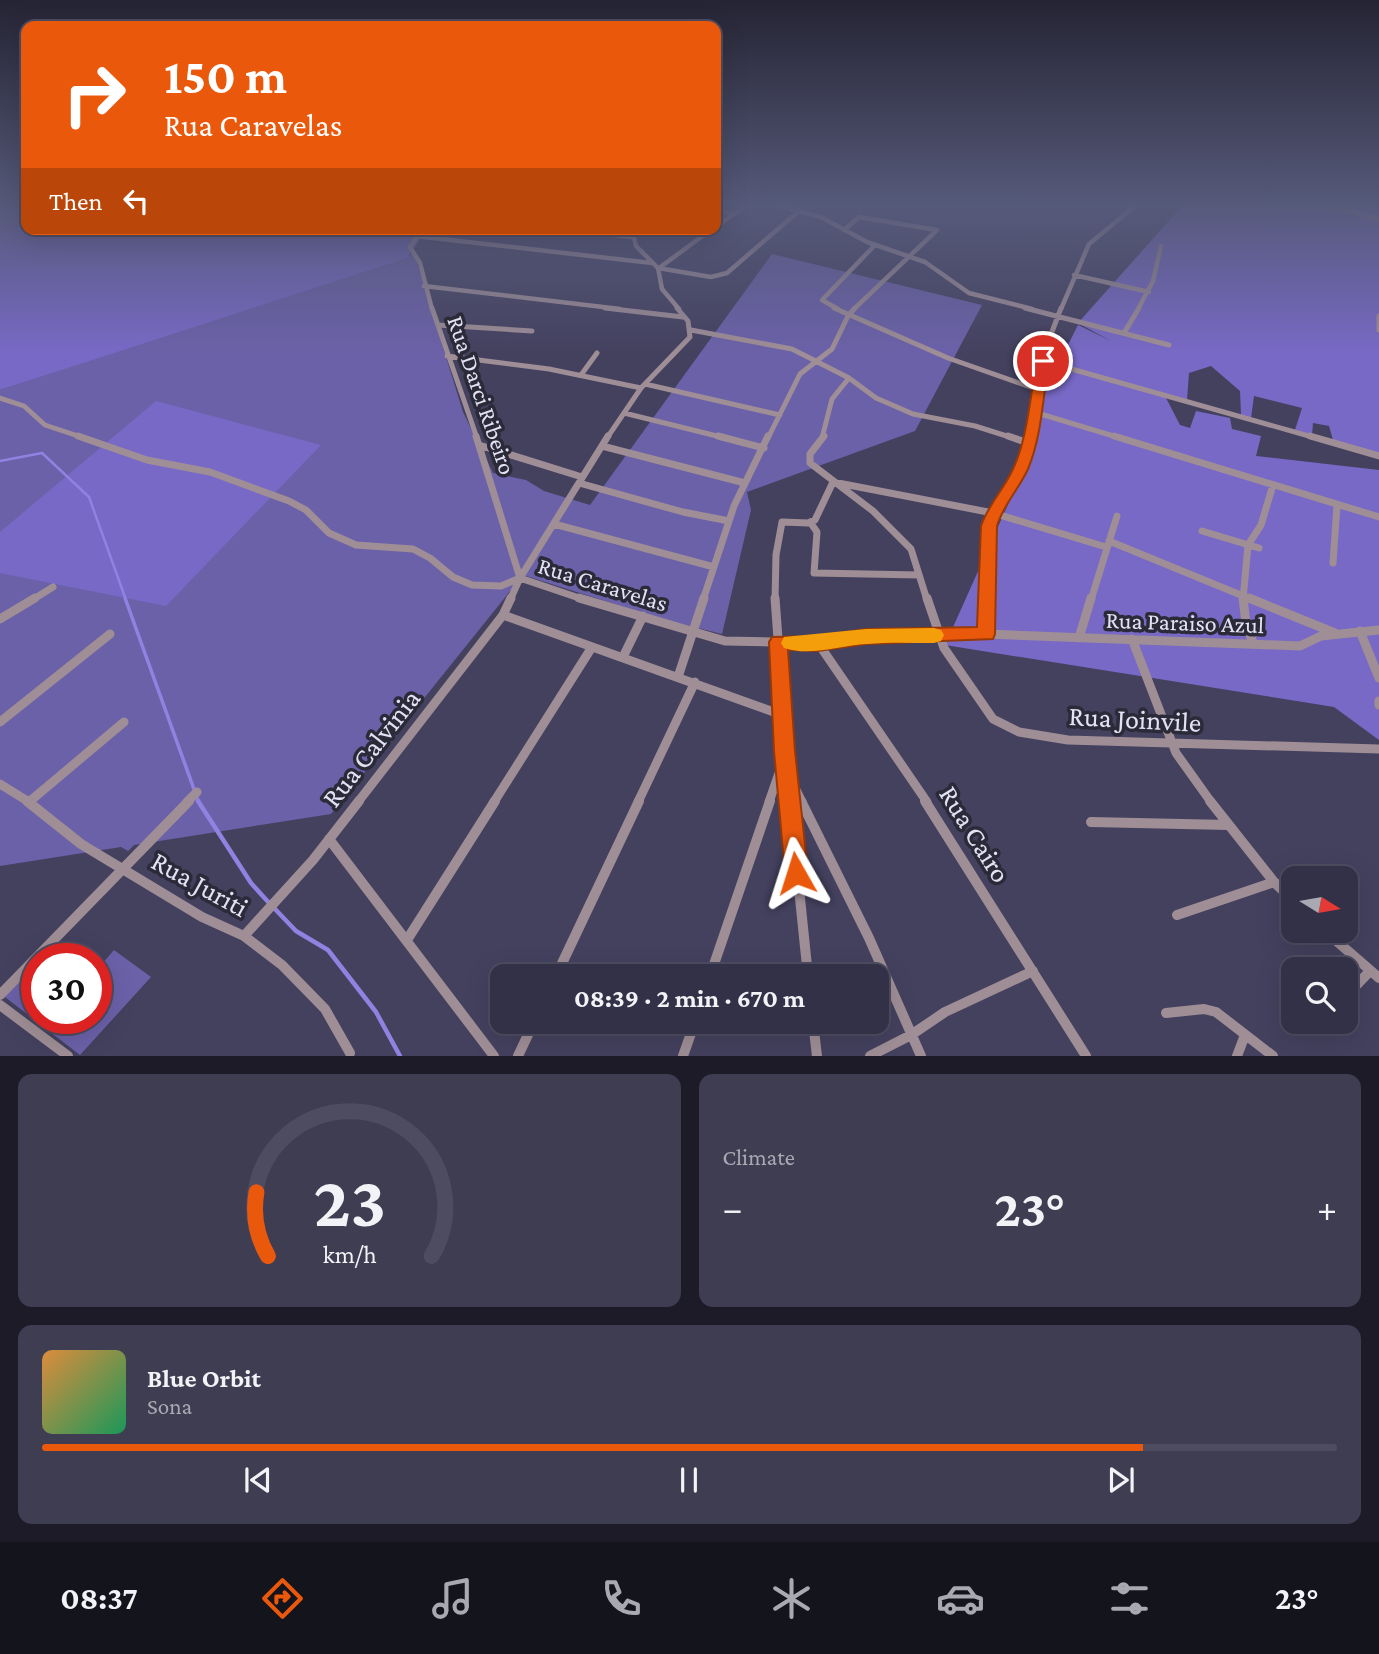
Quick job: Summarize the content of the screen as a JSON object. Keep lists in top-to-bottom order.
{
  "streets": {
    "street": [
      "Rua Darci Ribeiro",
      "Rua Caravelas",
      "Rua Paraiso Azul",
      "Rua Joinvile",
      "Rua Calvinia",
      "Rua Cairo",
      "Rua Juriti"
    ]
  },
  "crossings": [
    ["Rua Darci Ribeiro", "Rua Caravelas"],
    ["Rua Darci Ribeiro", "Rua Calvinia"],
    ["Rua Caravelas", "Rua Paraiso Azul"],
    ["Rua Caravelas", "Rua Joinvile"],
    ["Rua Caravelas", "Rua Calvinia"],
    ["Rua Caravelas", "Rua Cairo"],
    ["Rua Calvinia", "Rua Juriti"]
  ],
  "north": "right",
  "page": {
    "turn": ["150 m", "Rua Caravelas"],
    "then": "Then",
    "limit": "30",
    "trip": "08:39 · 2 min · 670 m",
    "tile": "Climate",
    "heat": ["−", "23°", "+"],
    "song": ["Blue Orbit", "Sona"],
    "tabs": ["08:37", "23°"],
    "gauge": ["23", "km/h"]
  }
}
